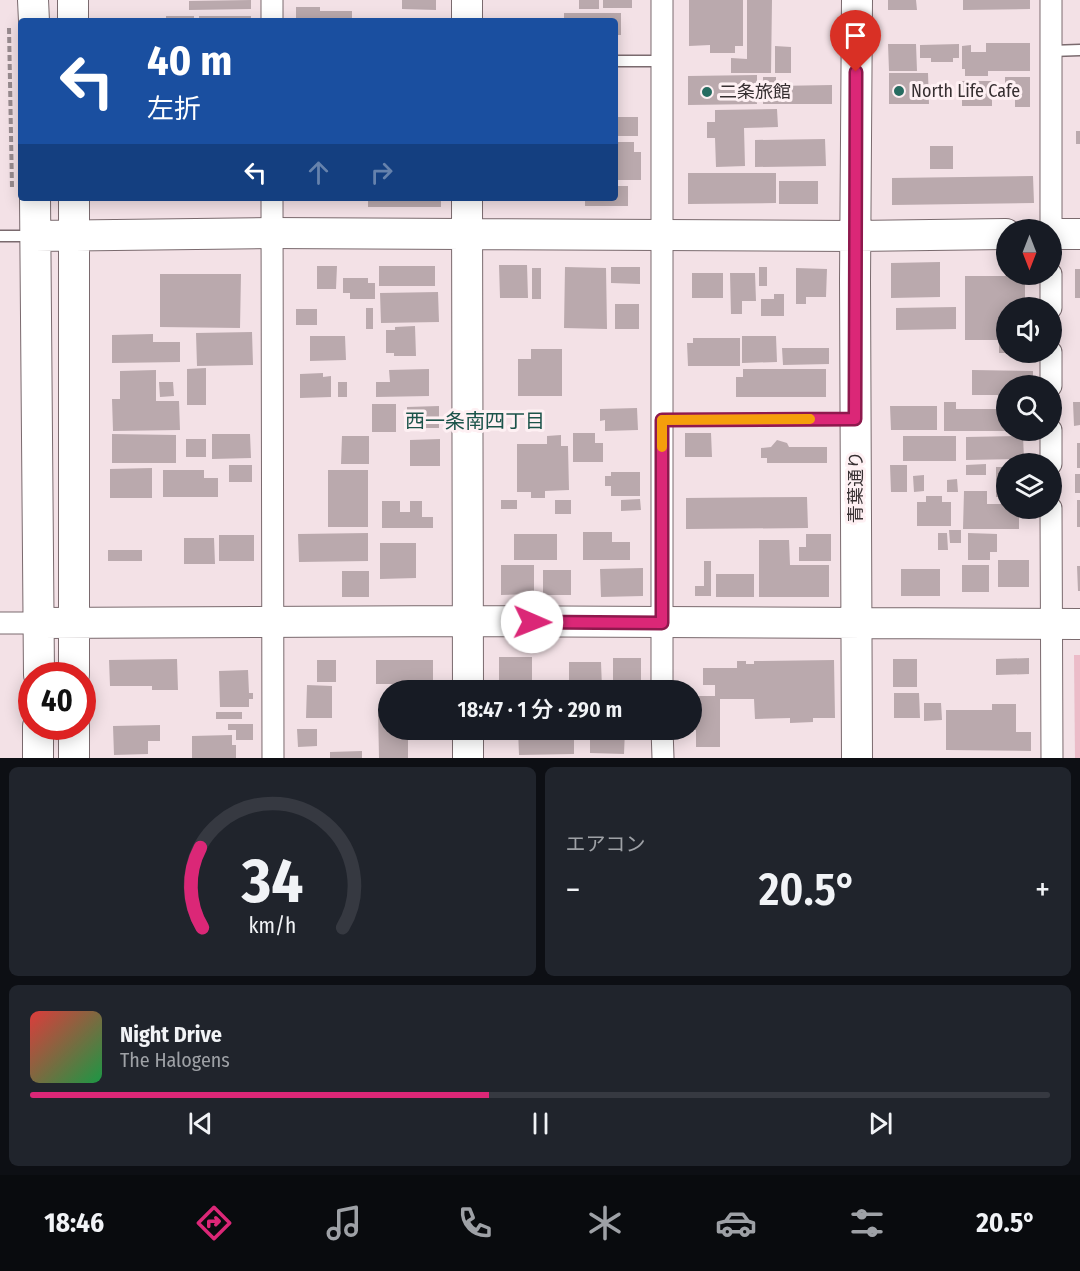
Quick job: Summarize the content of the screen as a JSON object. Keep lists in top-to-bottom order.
{
  "streets": {
    "street": ["青葉通り"]
  },
  "districts": ["西一条南四丁目"],
  "places": ["North Life Cafe", "二条旅館"],
  "north": "bottom",
  "page": {
    "turn": ["40 m", "左折"],
    "limit": "40",
    "trip": "18:47 · 1 分 · 290 m",
    "tile": "エアコン",
    "heat": ["−", "20.5°", "+"],
    "song": ["Night Drive", "The Halogens"],
    "tabs": ["18:46", "20.5°"],
    "gauge": ["34", "km/h"]
  }
}
